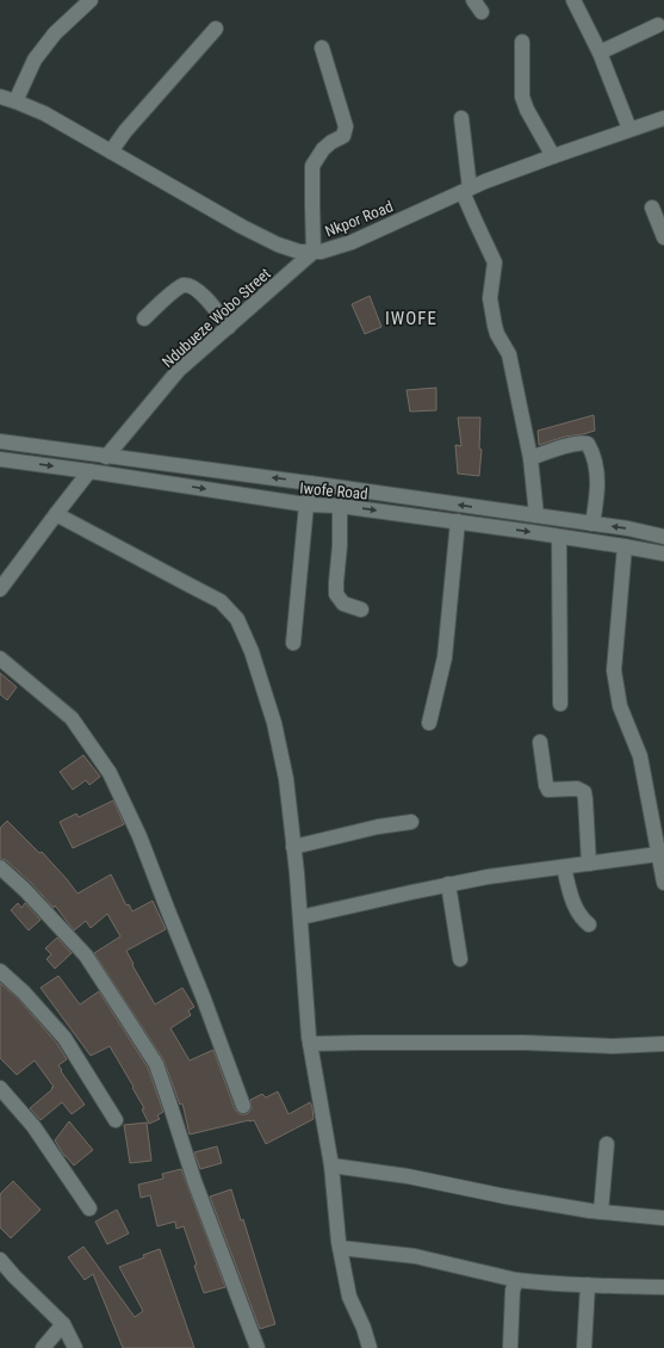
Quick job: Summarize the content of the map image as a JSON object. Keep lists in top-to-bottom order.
{
  "streets": {
    "street": ["Nkpor Road", "Ndubueze Wobo Street", "Iwofe Road"]
  },
  "crossings": [
    ["Nkpor Road", "Ndubueze Wobo Street"],
    ["Ndubueze Wobo Street", "Iwofe Road"]
  ],
  "districts": ["IWOFE"]
}
